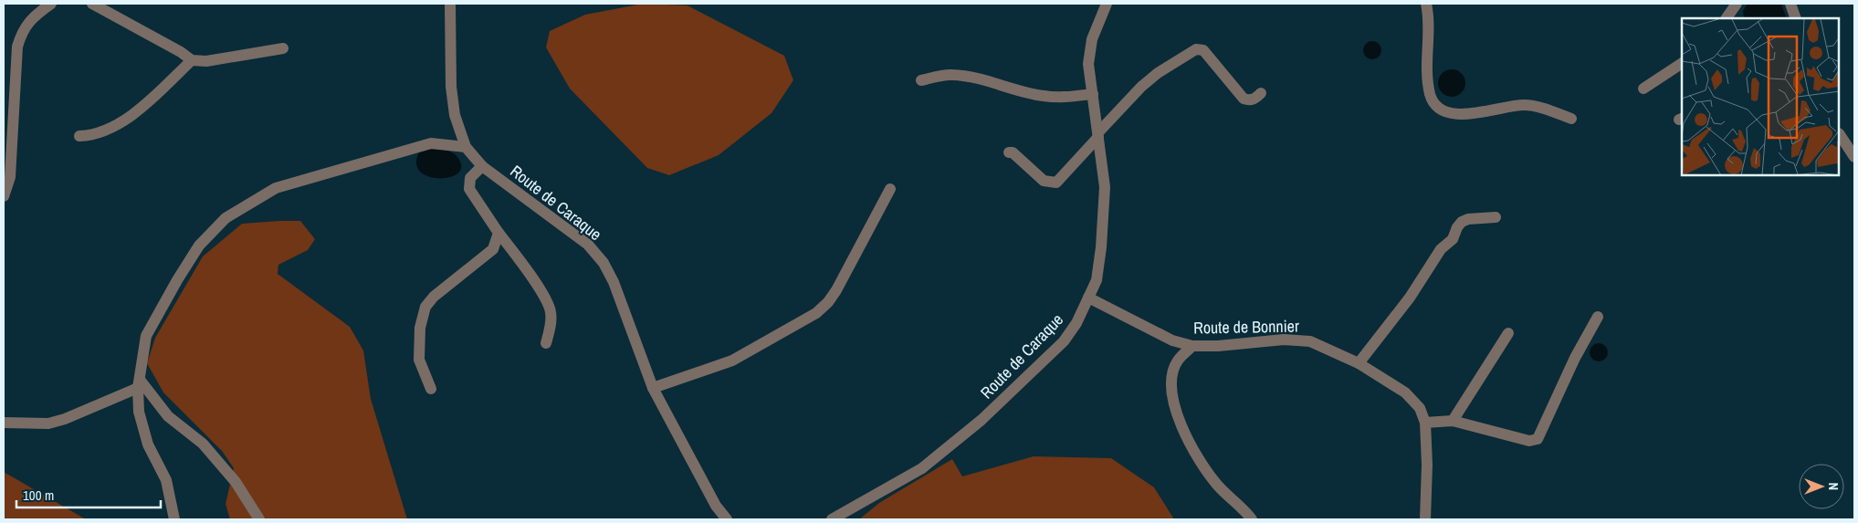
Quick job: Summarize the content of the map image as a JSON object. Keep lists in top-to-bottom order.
{
  "streets": {
    "street": ["Route de Caraque", "Route de Bonnier"]
  },
  "crossings": [
    ["Route de Caraque", "Route de Bonnier"]
  ],
  "scale_bar": "100 m",
  "north": "right"
}
